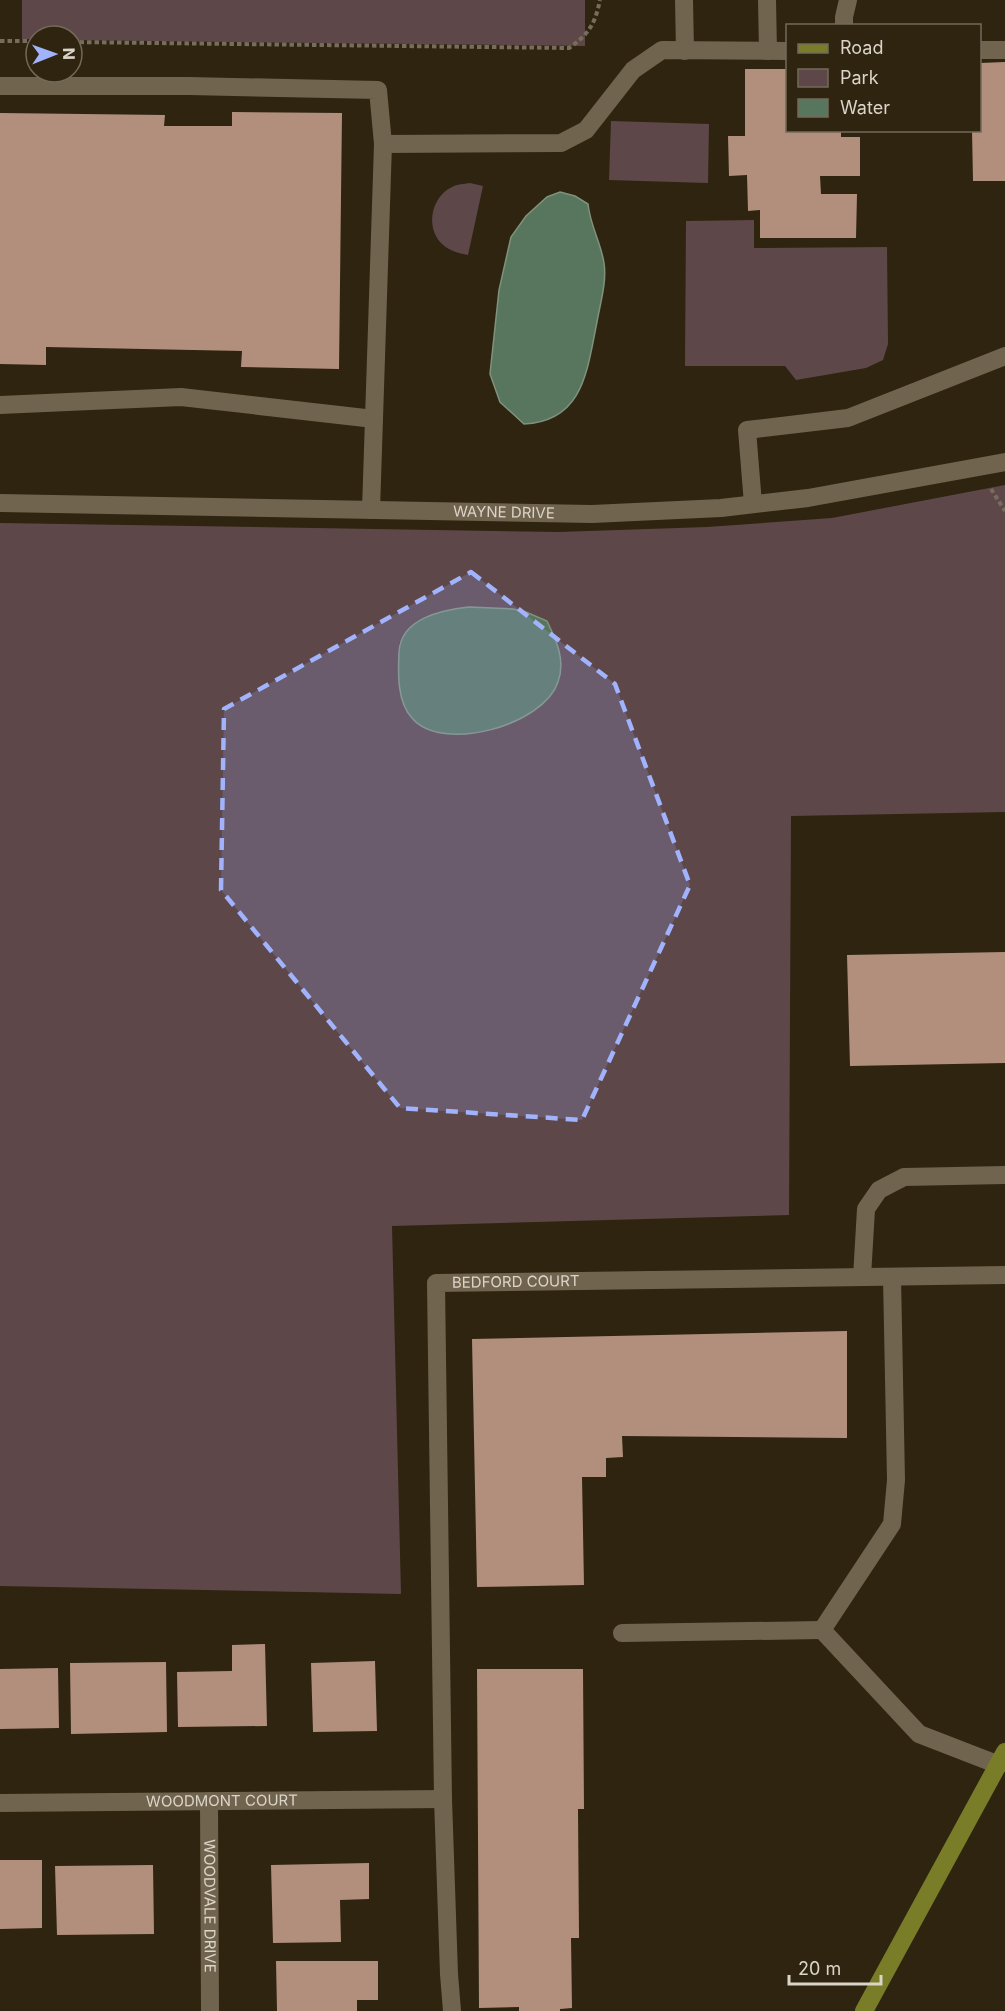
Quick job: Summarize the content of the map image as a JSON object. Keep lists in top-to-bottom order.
{
  "streets": {
    "street": [
      "WAYNE DRIVE",
      "BEDFORD COURT",
      "WOODMONT COURT",
      "WOODVALE DRIVE"
    ]
  },
  "crossings": [
    ["BEDFORD COURT", "WOODMONT COURT"],
    ["WOODMONT COURT", "WOODVALE DRIVE"]
  ],
  "legend": ["Road", "Park", "Water"],
  "scale_bar": "20 m",
  "north": "right"
}
